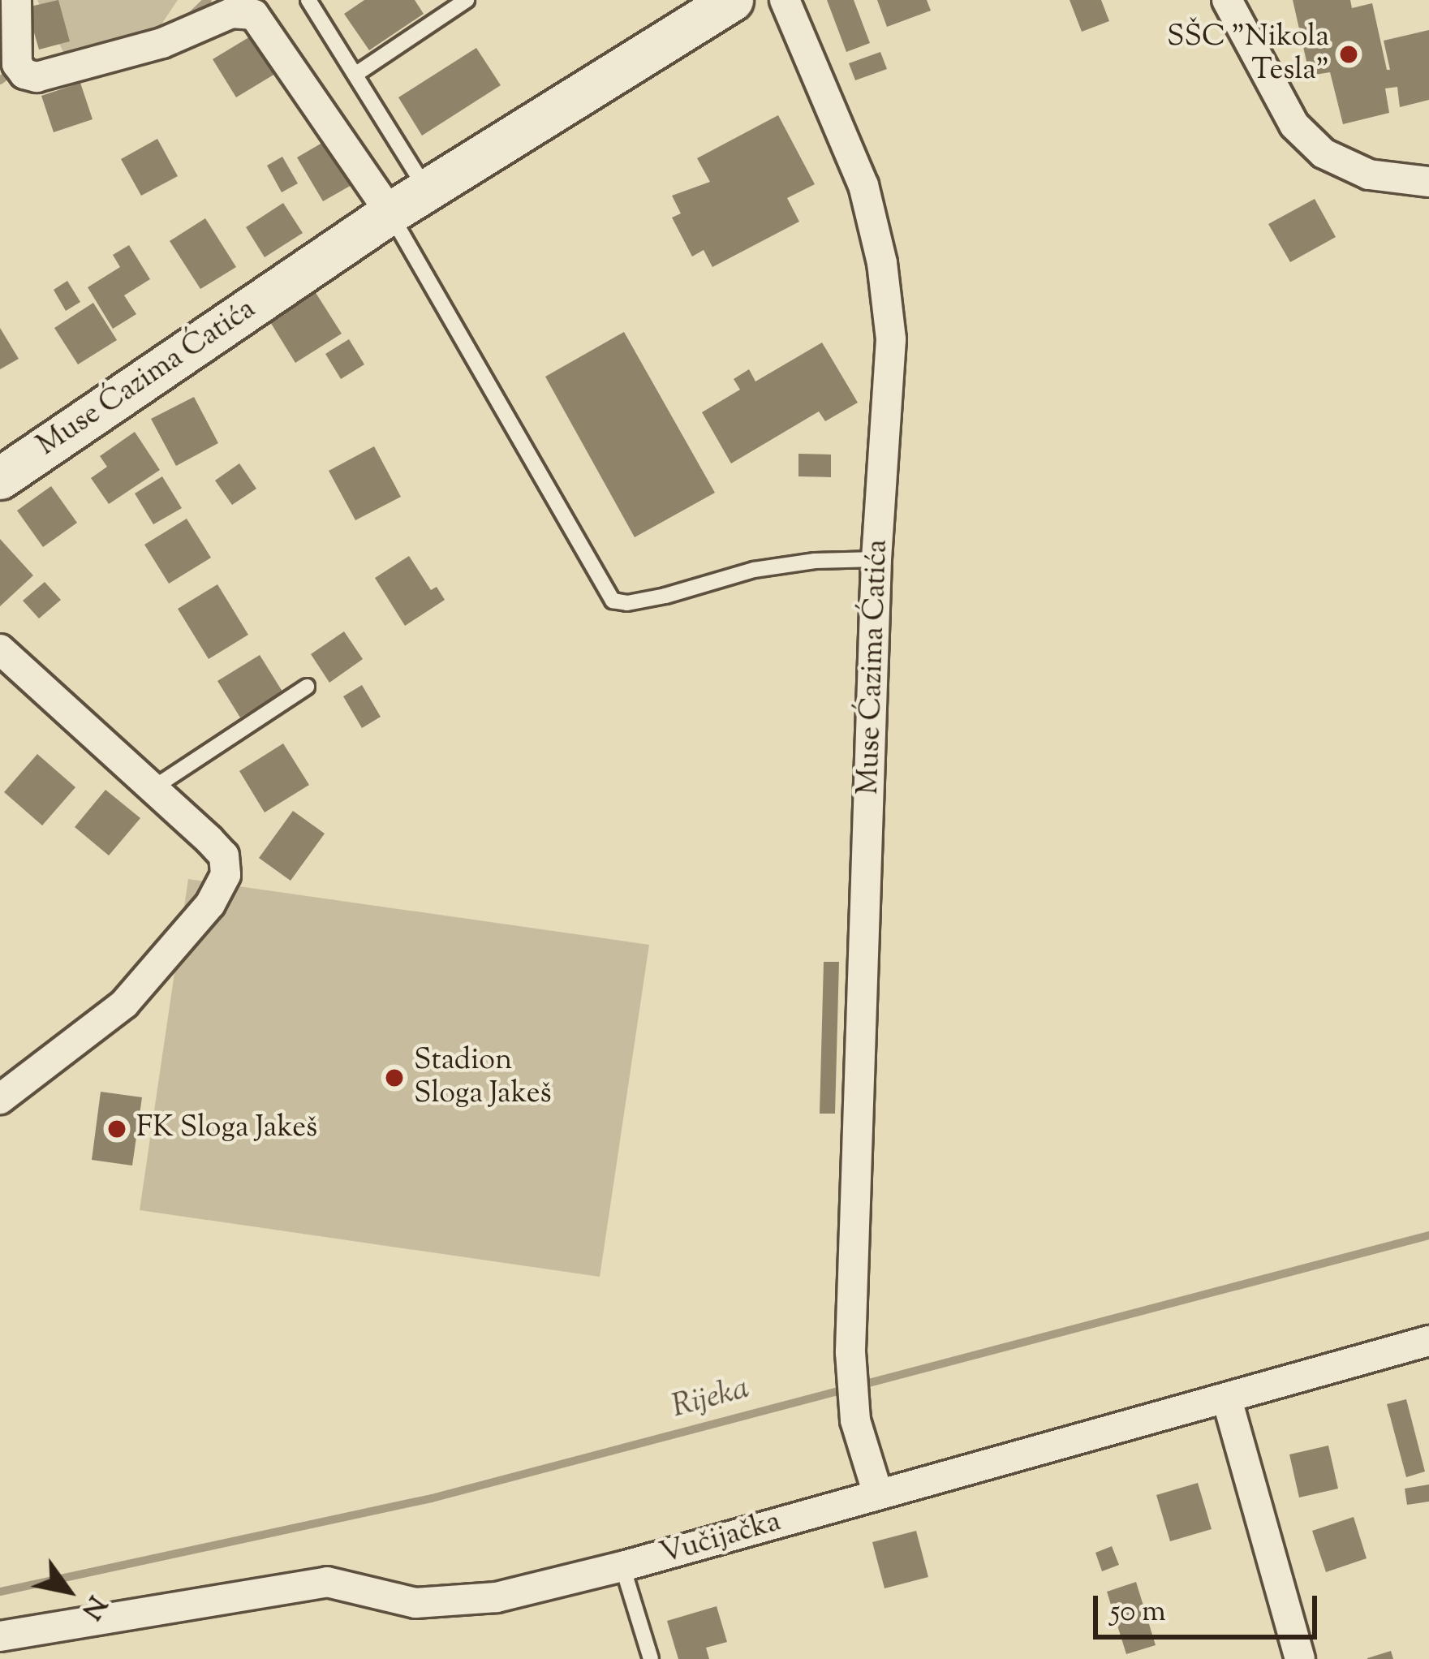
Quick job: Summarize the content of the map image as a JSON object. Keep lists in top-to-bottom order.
{
  "streets": {
    "street": ["Muse Ćazima Ćatića", "Vučijačka"]
  },
  "crossings": [
    ["Muse Ćazima Ćatića", "Vučijačka"]
  ],
  "water": ["Rijeka"],
  "places": ["SŠC \"Nikola Tesla\"", "Stadion Sloga Jakeš", "FK Sloga Jakeš"],
  "scale_bar": "50 m",
  "north": "bottom right"
}
